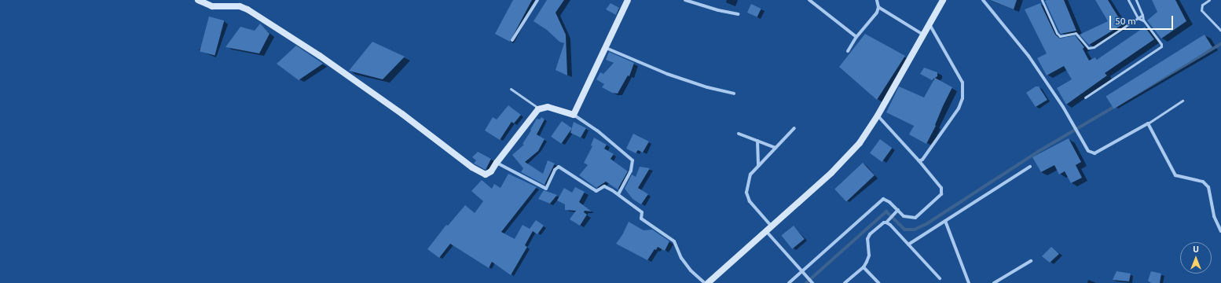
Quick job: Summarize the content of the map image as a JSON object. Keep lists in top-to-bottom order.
{
  "scale_bar": "50 m",
  "north": "top"
}
